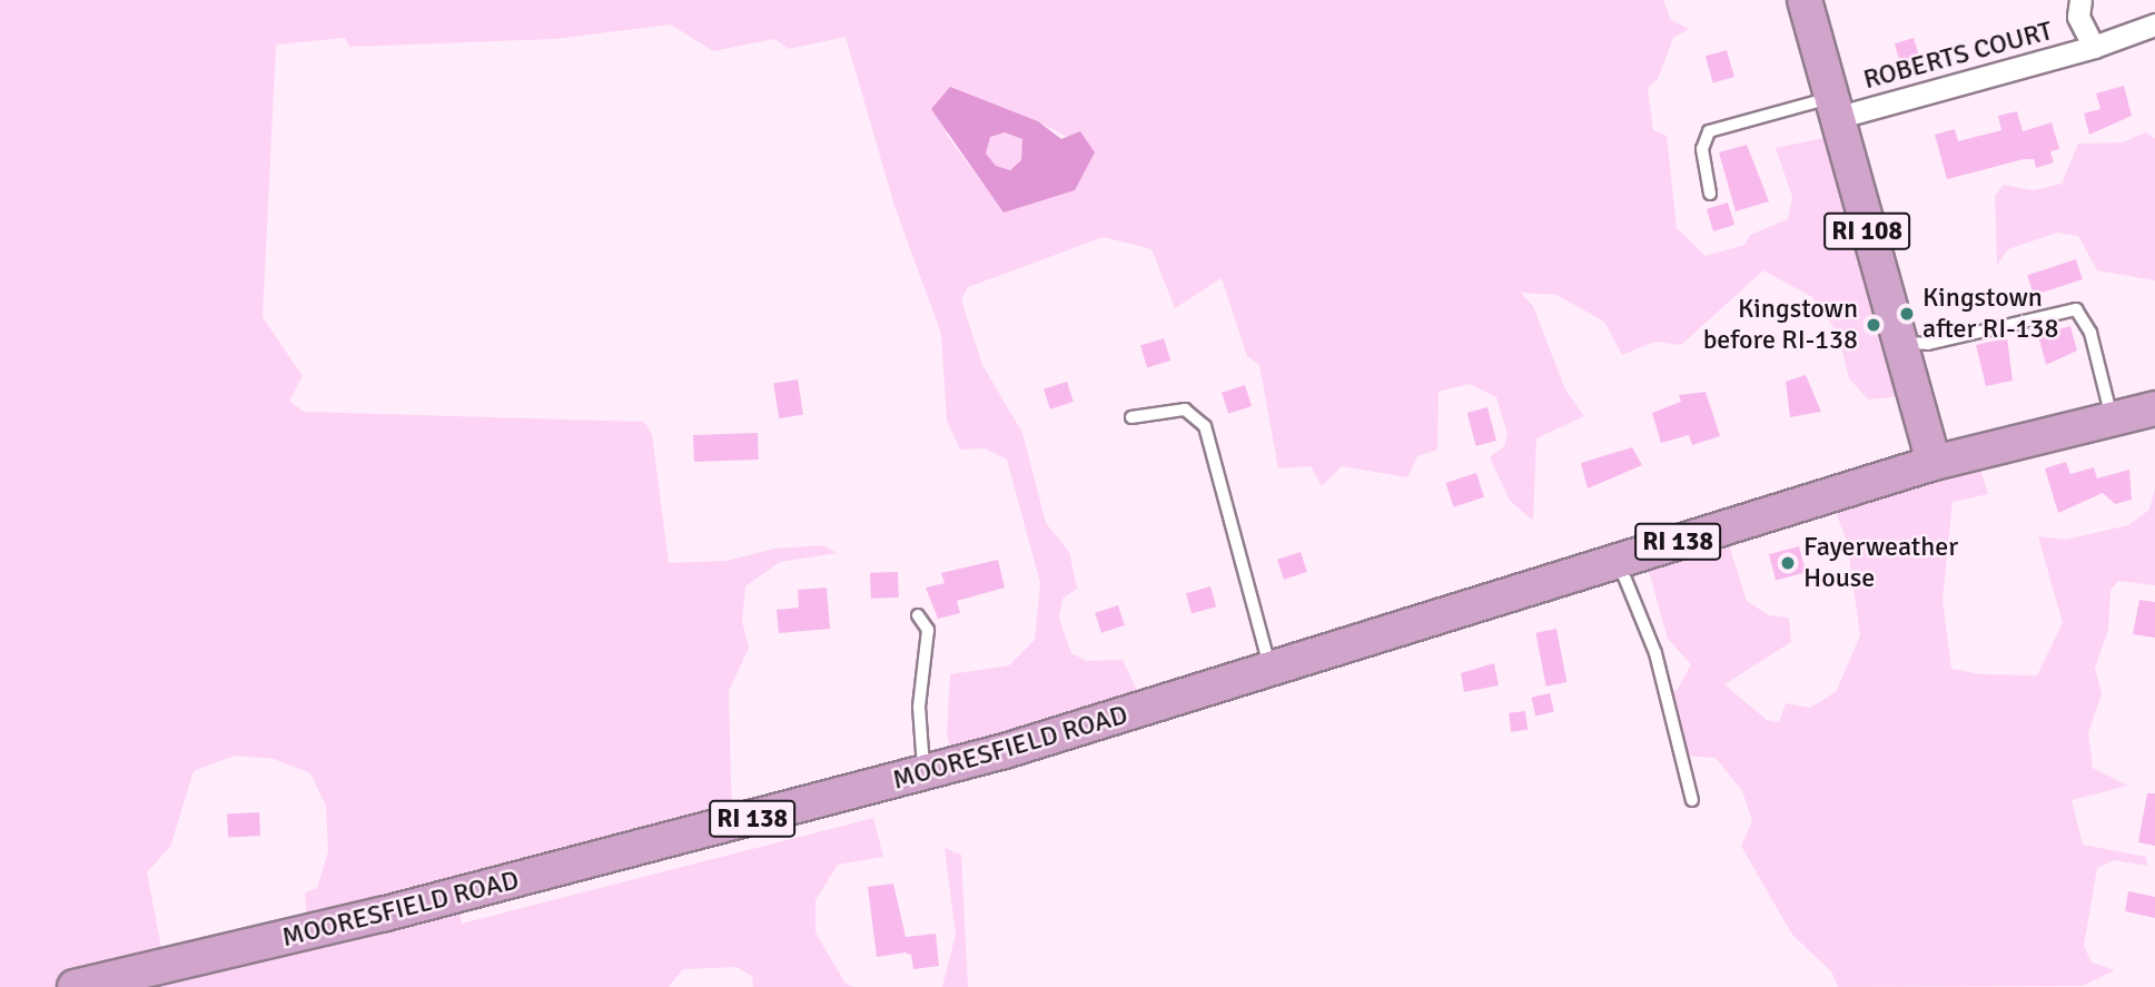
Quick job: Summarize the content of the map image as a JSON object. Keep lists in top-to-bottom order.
{
  "streets": {
    "main road": ["RI 108", "RI 138", "MOORESFIELD ROAD"],
    "street": ["ROBERTS COURT"]
  },
  "crossings": [
    ["ROBERTS COURT", "RI 108"],
    ["RI 108", "RI 138"],
    ["RI 108", "MOORESFIELD ROAD"],
    ["RI 138", "MOORESFIELD ROAD"]
  ],
  "places": ["Kingstown after RI-138", "Kingstown before RI-138", "Fayerweather House"]
}
